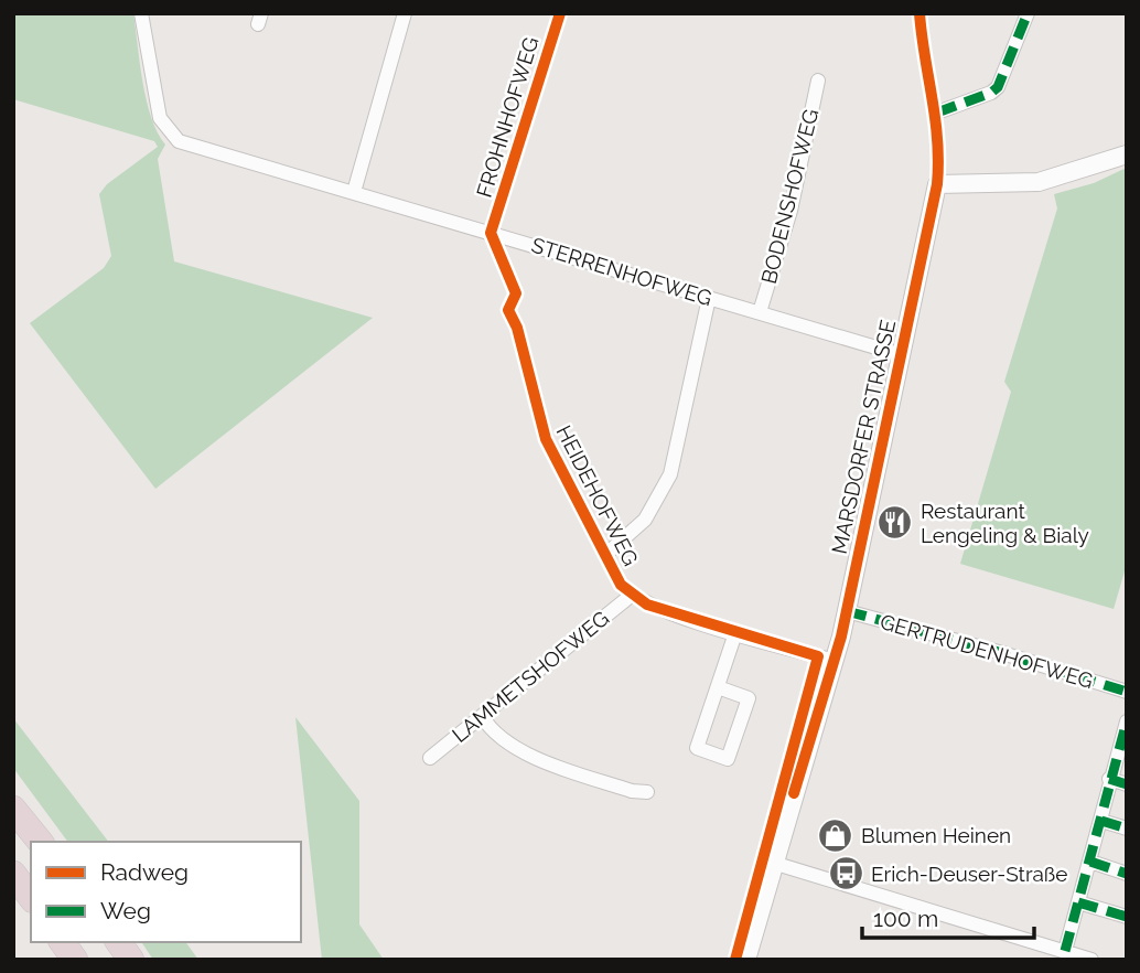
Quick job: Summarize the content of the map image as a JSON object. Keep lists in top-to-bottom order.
{
  "streets": {
    "street": [
      "FROHNHOFWEG",
      "BODENSHOFWEG",
      "STERRENHOFWEG",
      "MARSDORFER STRASSE",
      "HEIDEHOFWEG",
      "GERTRUDENHOFWEG",
      "LAMMETSHOFWEG"
    ]
  },
  "crossings": [
    ["FROHNHOFWEG", "STERRENHOFWEG"],
    ["BODENSHOFWEG", "STERRENHOFWEG"],
    ["STERRENHOFWEG", "MARSDORFER STRASSE"],
    ["MARSDORFER STRASSE", "HEIDEHOFWEG"],
    ["MARSDORFER STRASSE", "GERTRUDENHOFWEG"],
    ["HEIDEHOFWEG", "LAMMETSHOFWEG"]
  ],
  "places": {
    "restaurant": ["Restaurant Lengeling & Bialy"],
    "shop": ["Blumen Heinen"],
    "bus stop": ["Erich-Deuser-Straße"]
  },
  "legend": ["Radweg", "Weg"],
  "scale_bar": "100 m"
}
